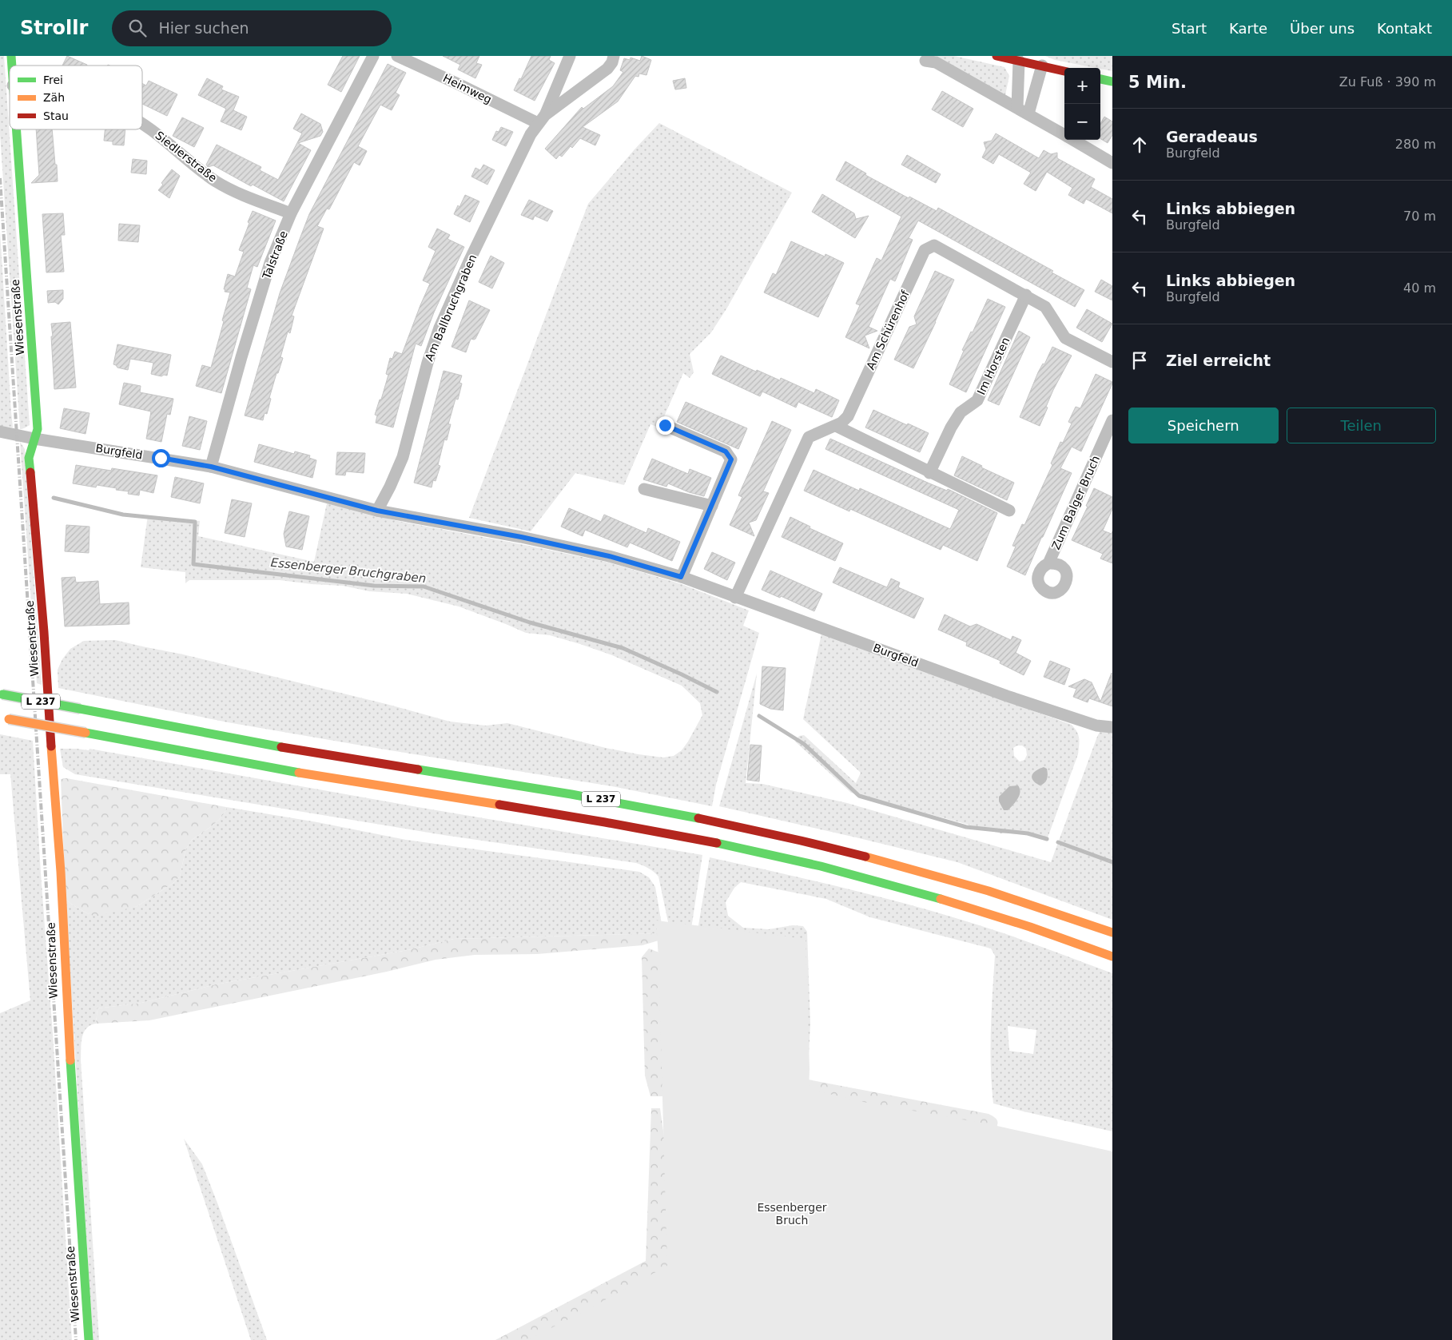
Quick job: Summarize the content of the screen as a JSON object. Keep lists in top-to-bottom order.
{
  "streets": {
    "main road": ["Wiesenstraße", "L 237"],
    "street": [
      "Heimweg",
      "Siedlerstraße",
      "Talstraße",
      "Am Ballbruchgraben",
      "Am Schürenhof",
      "Im Horsten",
      "Burgfeld",
      "Zum Balger Bruch"
    ]
  },
  "crossings": [
    ["Heimweg", "Am Ballbruchgraben"],
    ["Siedlerstraße", "Talstraße"],
    ["Talstraße", "Burgfeld"],
    ["Am Ballbruchgraben", "Burgfeld"],
    ["Wiesenstraße", "Burgfeld"],
    ["Am Schürenhof", "Im Horsten"],
    ["Am Schürenhof", "Burgfeld"]
  ],
  "water": ["Essenberger Bruchgraben"],
  "parks": ["Essenberger Bruch"],
  "legend": ["Frei", "Zäh", "Stau"],
  "page": {
    "header": "Strollr",
    "search": "Hier suchen",
    "nav": [
      "Start",
      "Karte",
      "Über uns",
      "Kontakt"
    ],
    "heading": ["5 Min.", "Zu Fuß · 390 m"],
    "map_buttons": ["+", "−"],
    "list": [
      ["Geradeaus", "Burgfeld", "280 m"],
      ["Links abbiegen", "Burgfeld", "70 m"],
      ["Links abbiegen", "Burgfeld", "40 m"],
      "Ziel erreicht"
    ],
    "buttons": ["Speichern", "Teilen"]
  }
}
